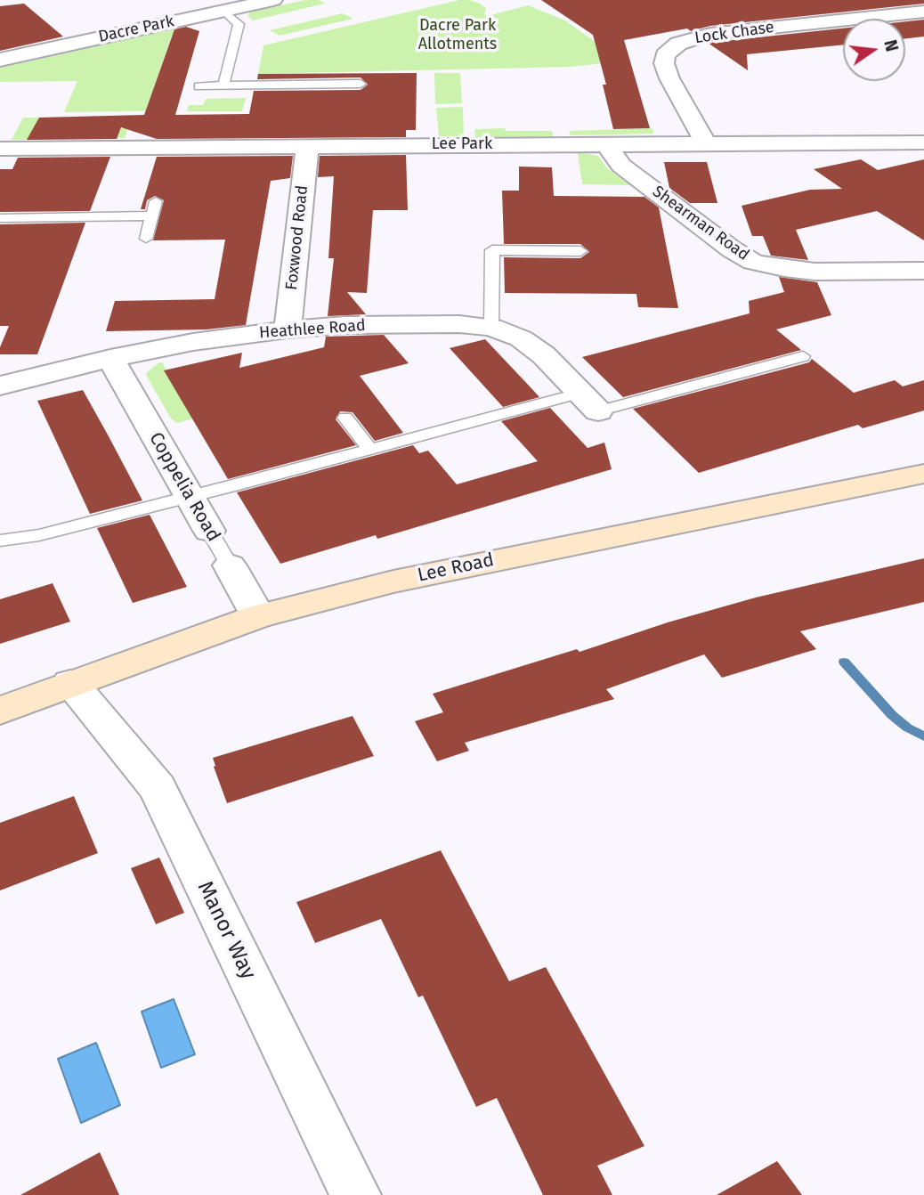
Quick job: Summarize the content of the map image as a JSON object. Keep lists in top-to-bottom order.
{
  "streets": {
    "main road": ["Lee Road"],
    "street": [
      "Dacre Park",
      "Lock Chase",
      "Lee Park",
      "Shearman Road",
      "Foxwood Road",
      "Heathlee Road",
      "Coppelia Road",
      "Manor Way"
    ]
  },
  "crossings": [
    ["Lock Chase", "Lee Park"],
    ["Lee Park", "Shearman Road"],
    ["Lee Park", "Foxwood Road"],
    ["Foxwood Road", "Heathlee Road"],
    ["Heathlee Road", "Coppelia Road"],
    ["Coppelia Road", "Lee Road"],
    ["Lee Road", "Manor Way"]
  ],
  "parks": ["Dacre Park Allotments"],
  "north": "right"
}
